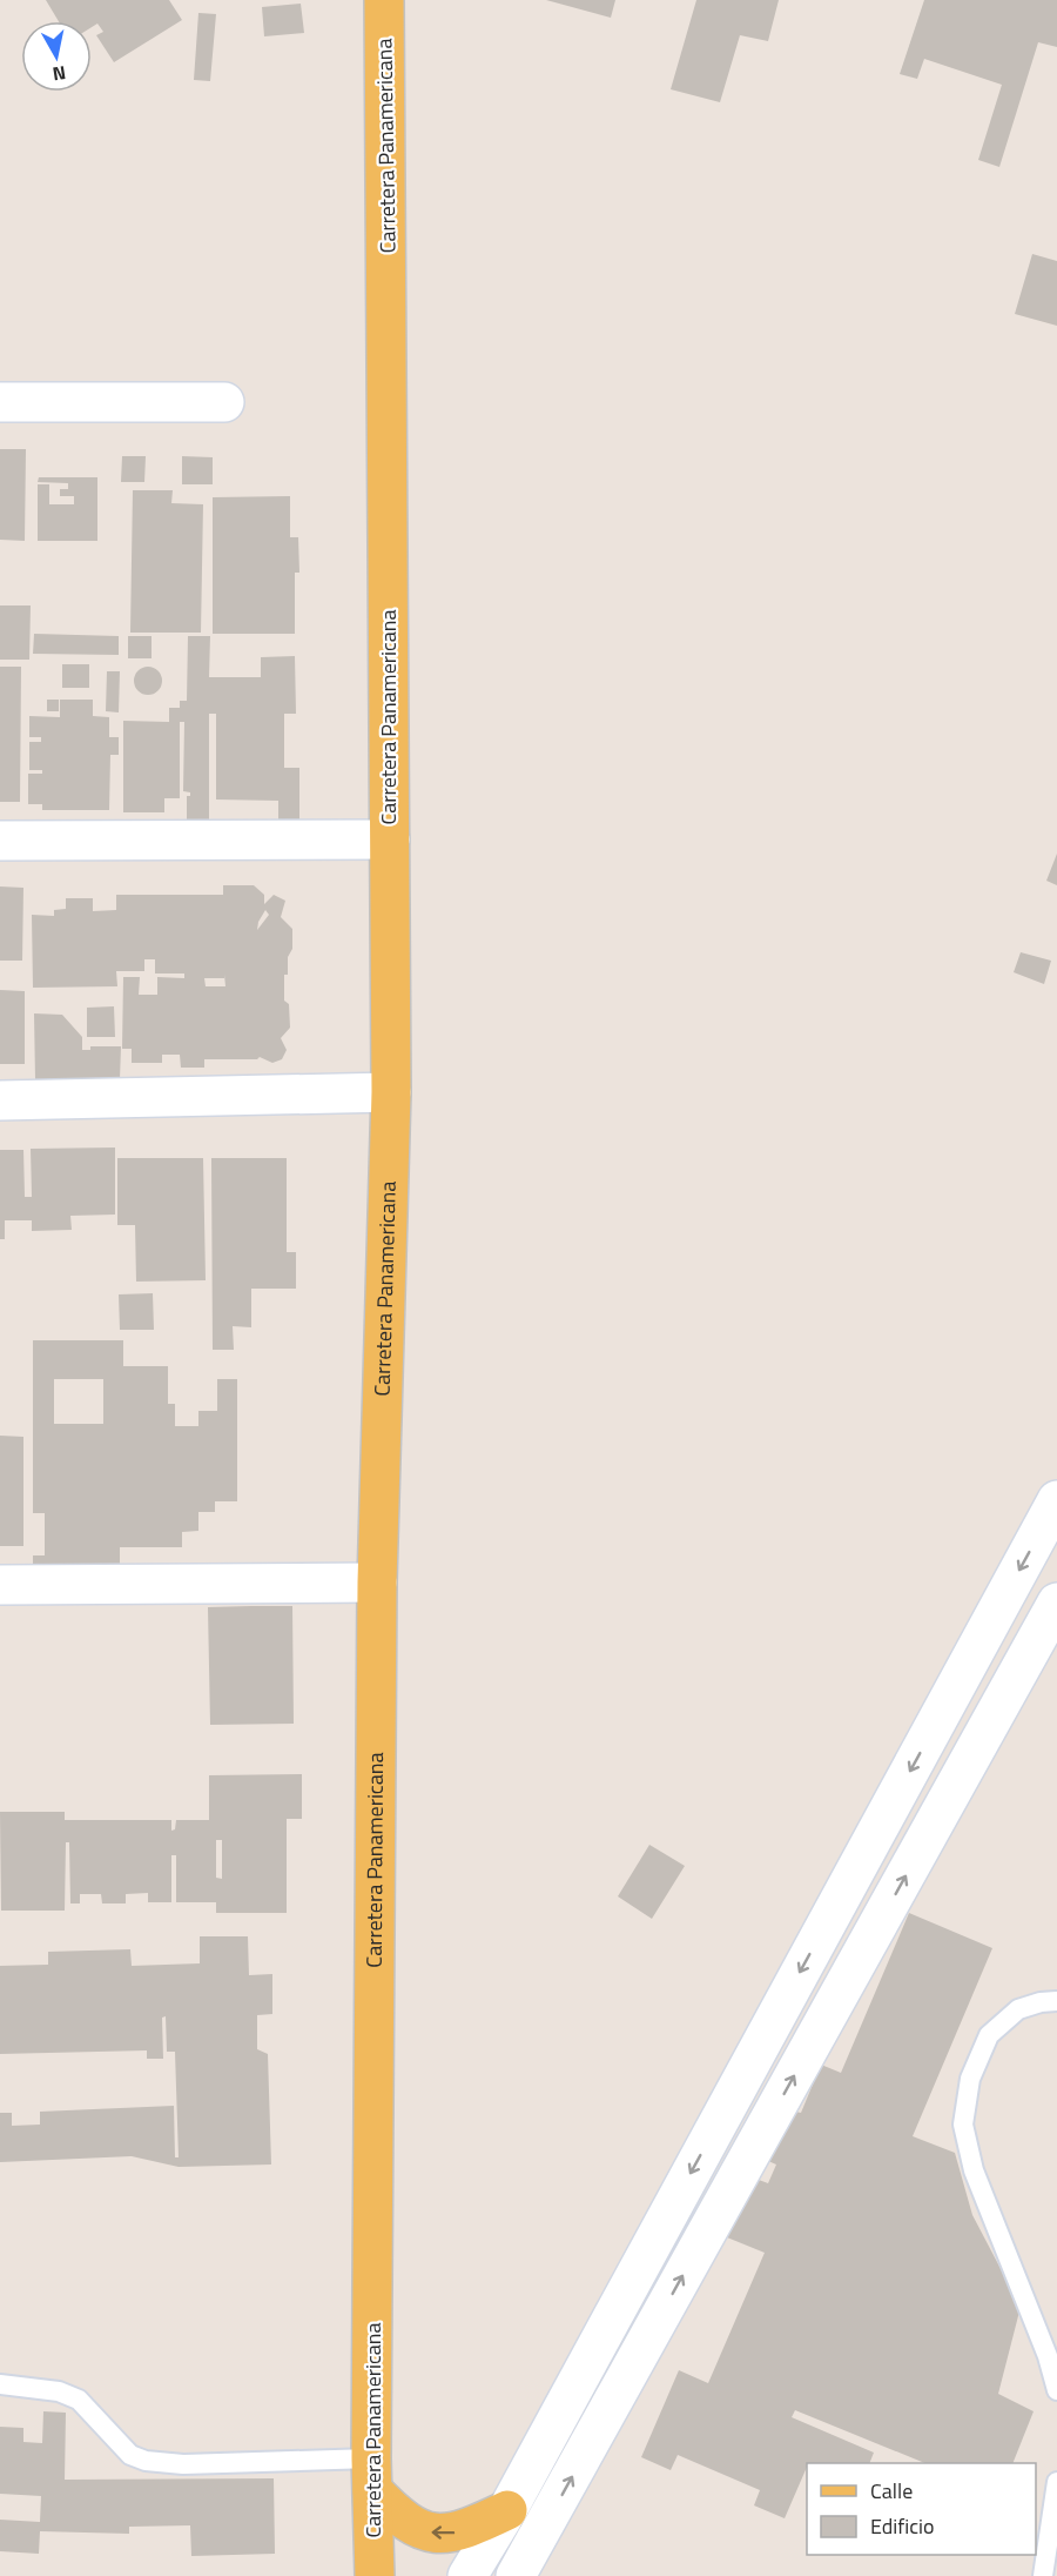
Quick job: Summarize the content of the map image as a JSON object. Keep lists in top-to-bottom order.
{
  "streets": {
    "main road": ["Carretera Panamericana"]
  },
  "legend": ["Calle", "Edificio"],
  "north": "bottom"
}
